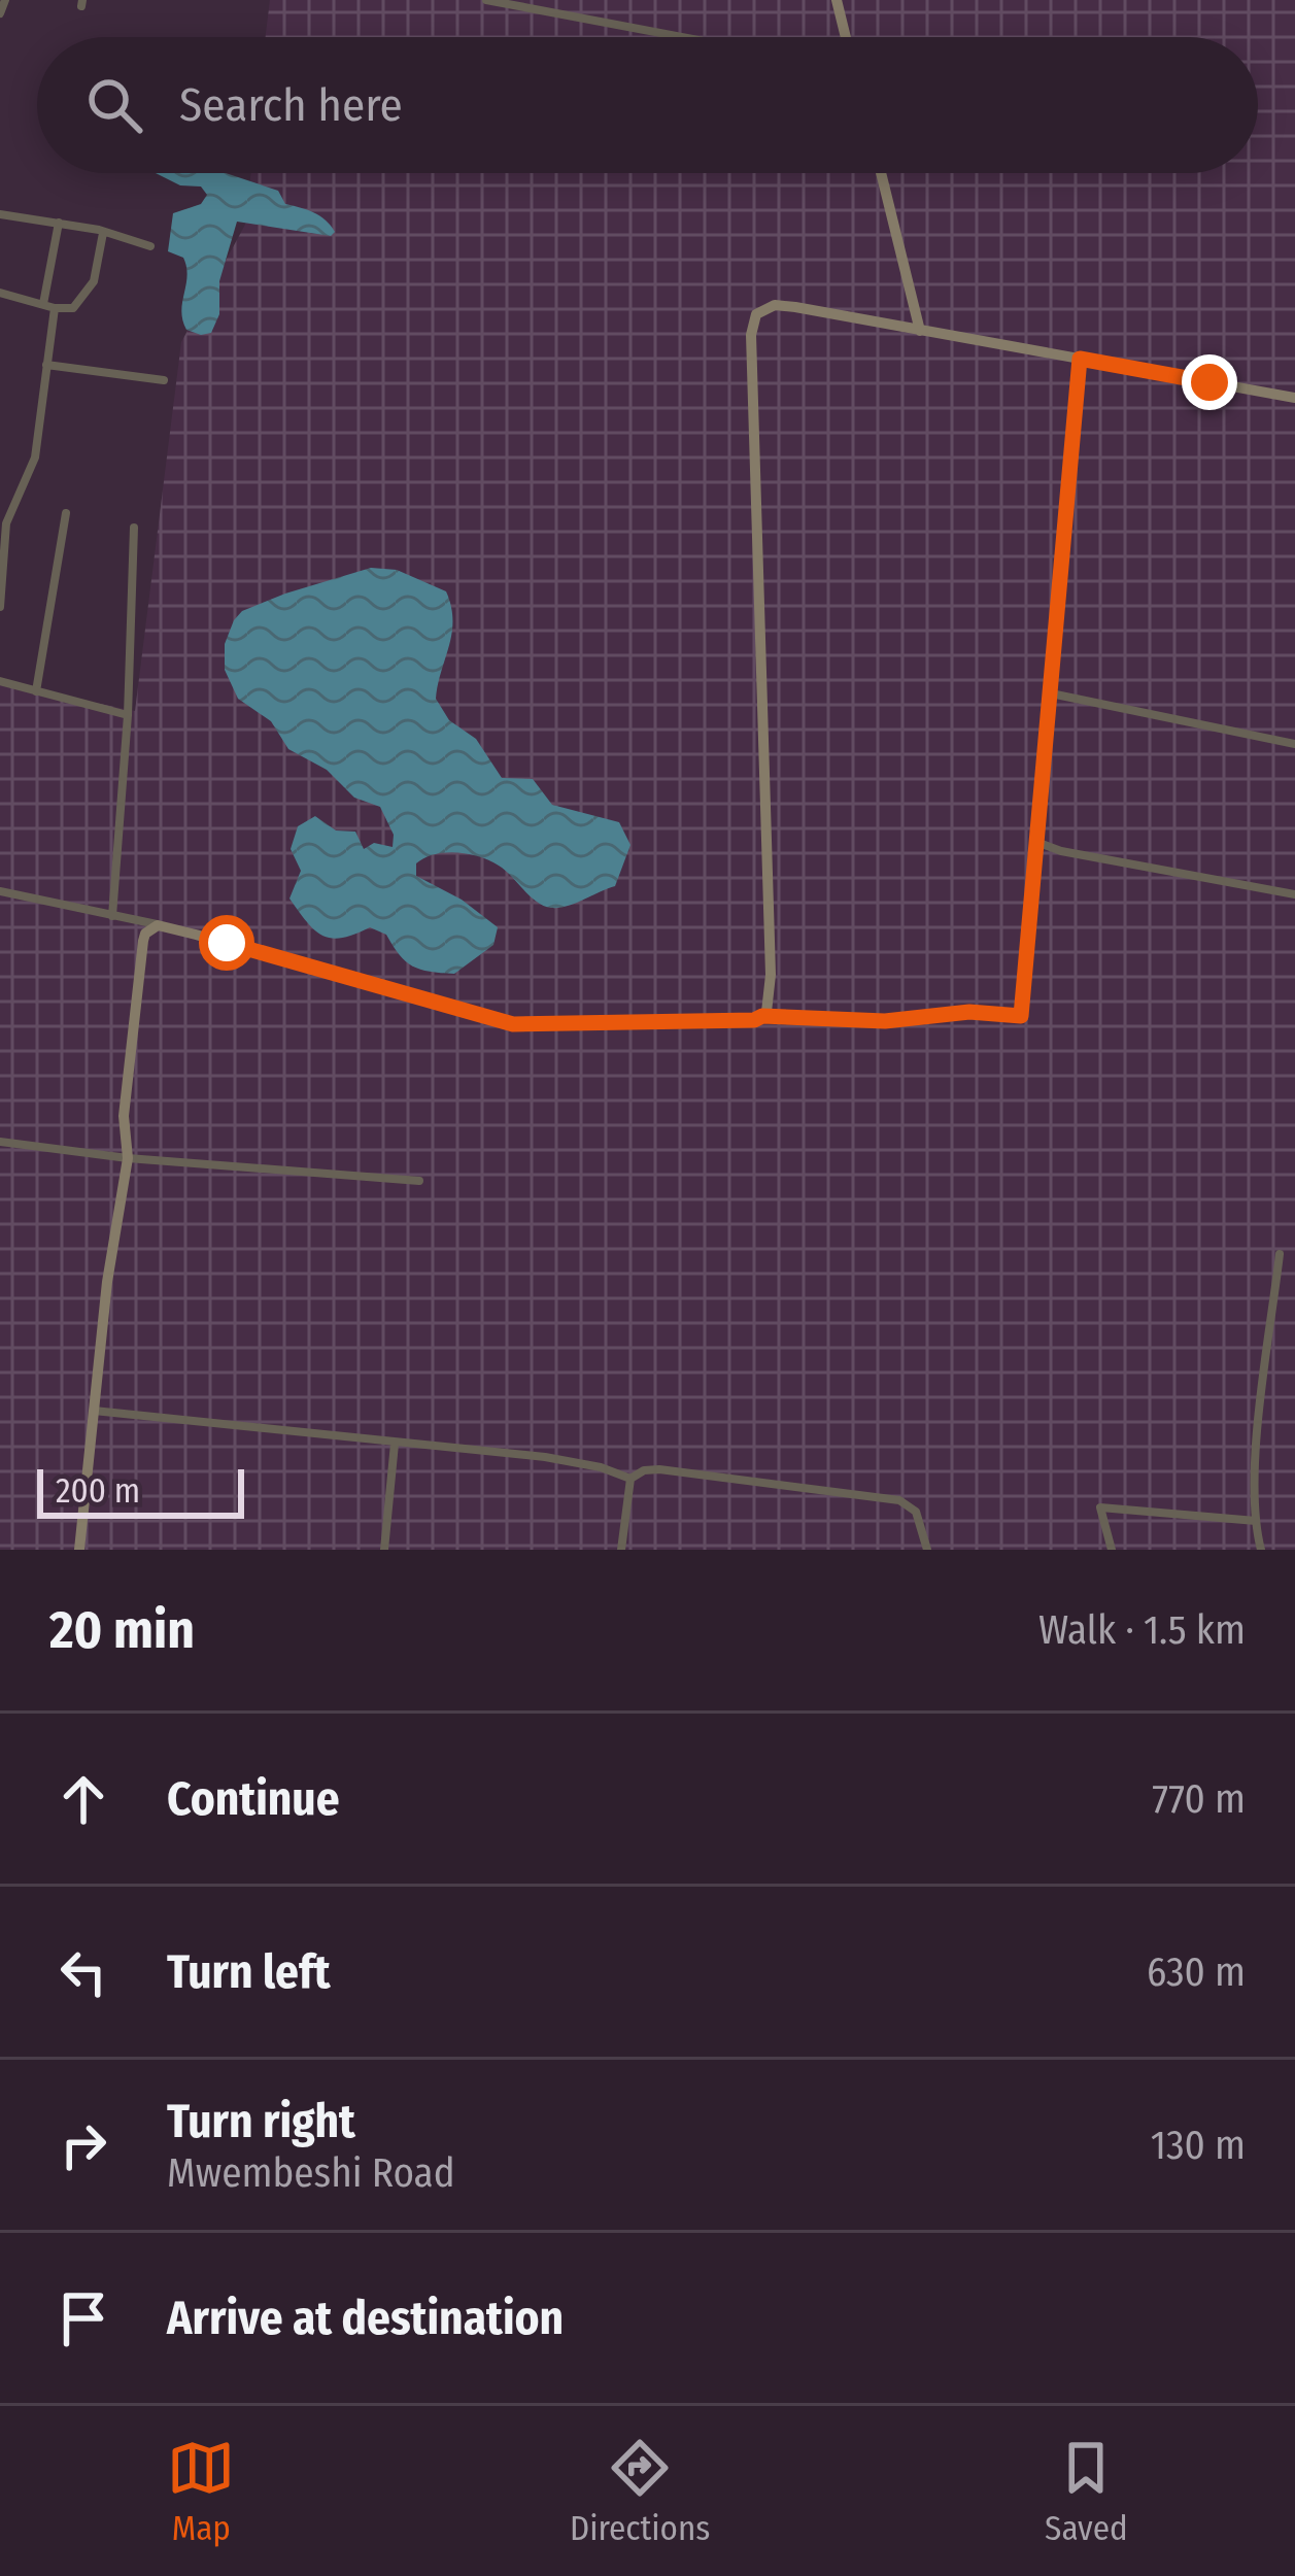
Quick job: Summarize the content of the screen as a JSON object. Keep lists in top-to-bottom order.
{
  "scale_bar": "200 m",
  "page": {
    "search": "Search here",
    "scale": "200 m",
    "heading": ["20 min", "Walk · 1.5 km"],
    "list": [
      ["Continue", "770 m"],
      ["Turn left", "630 m"],
      ["Turn right", "Mwembeshi Road", "130 m"],
      "Arrive at destination"
    ],
    "nav": ["Map", "Directions", "Saved"]
  }
}
